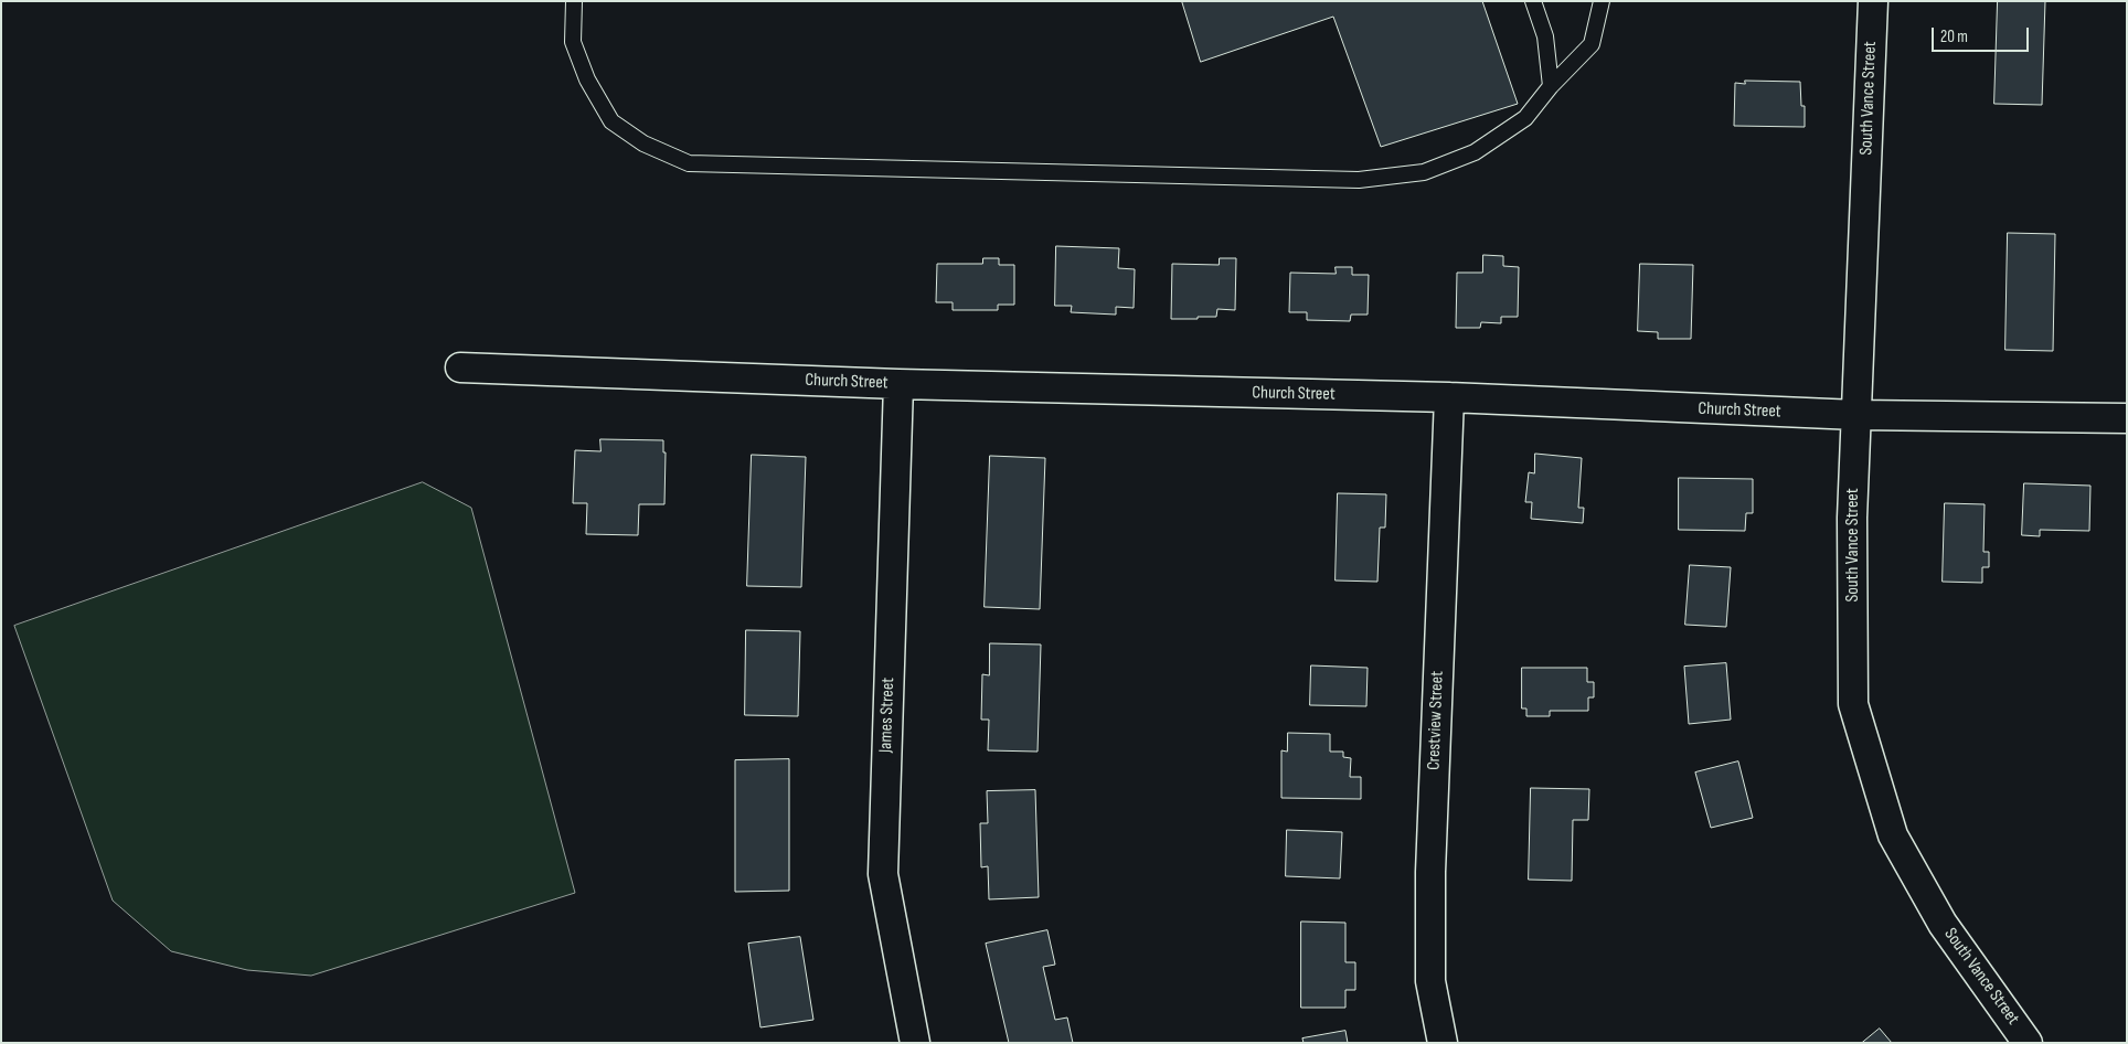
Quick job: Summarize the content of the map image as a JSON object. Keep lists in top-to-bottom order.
{
  "streets": {
    "street": [
      "South Vance Street",
      "Church Street",
      "James Street",
      "Crestview Street"
    ]
  },
  "crossings": [
    ["South Vance Street", "Church Street"],
    ["Church Street", "James Street"],
    ["Church Street", "Crestview Street"]
  ],
  "scale_bar": "20 m"
}
